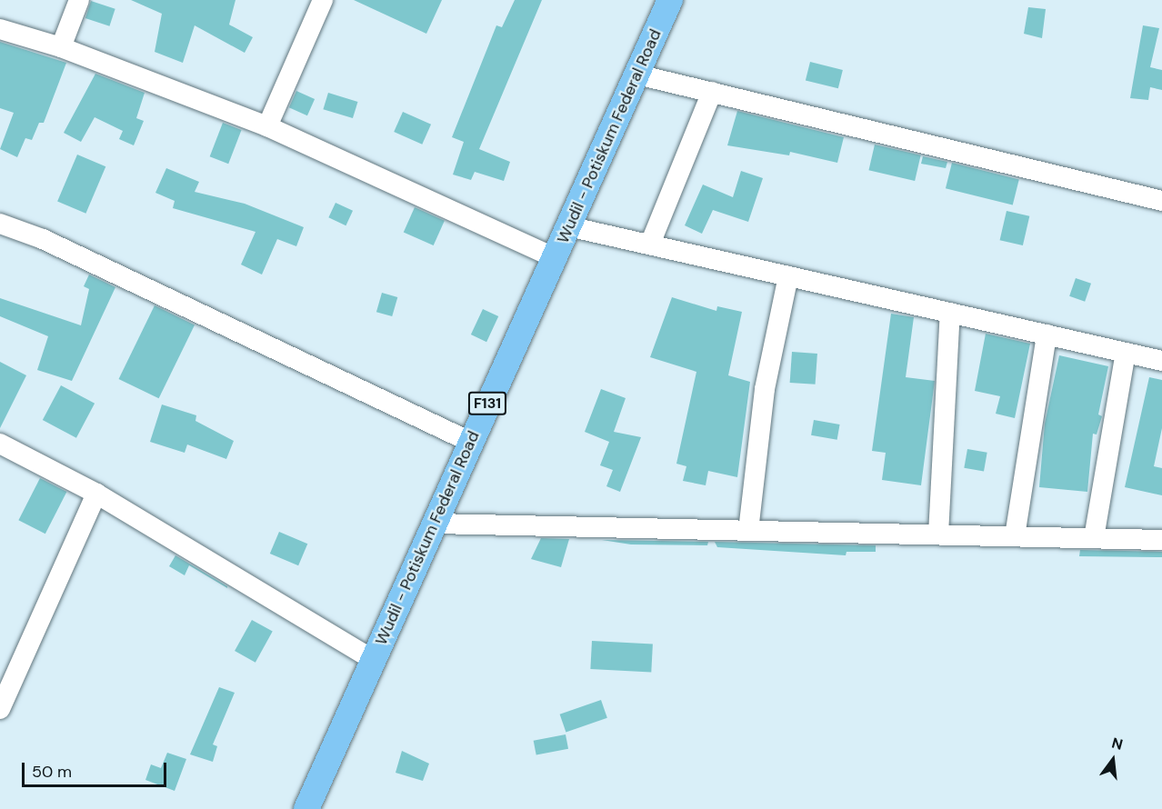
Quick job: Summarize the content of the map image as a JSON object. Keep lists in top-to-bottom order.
{
  "streets": {
    "main road": ["Wudil - Potiskum Federal Road", "F131"]
  },
  "scale_bar": "50 m",
  "north": "top"
}
